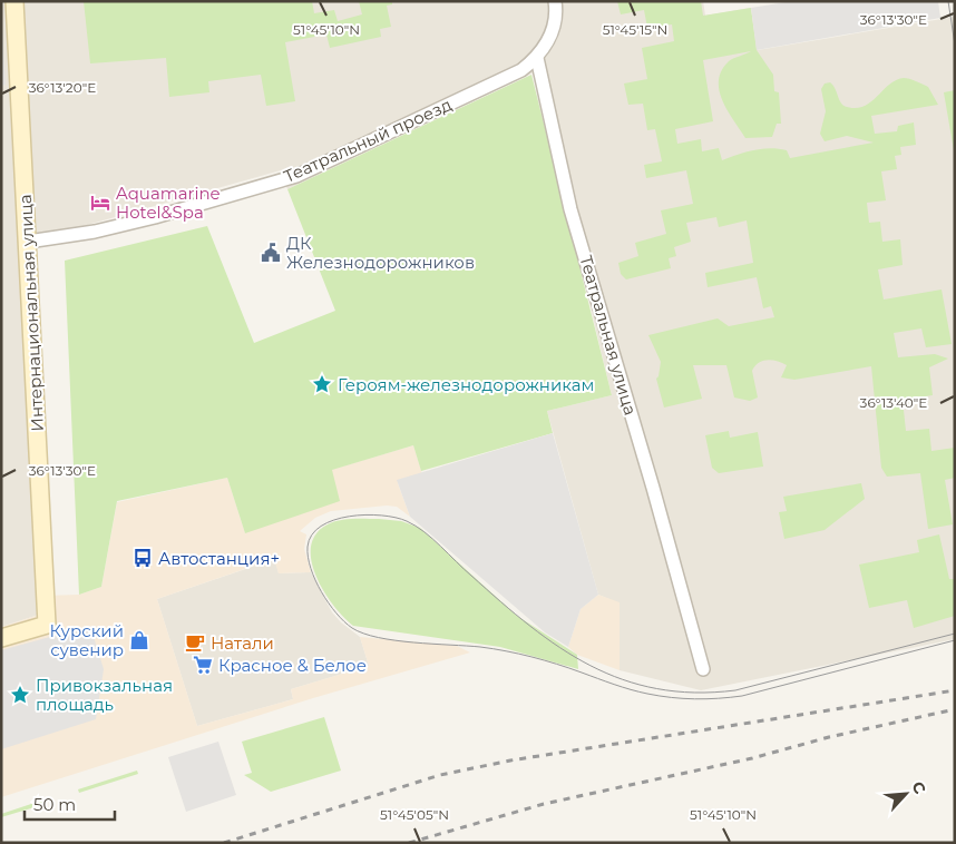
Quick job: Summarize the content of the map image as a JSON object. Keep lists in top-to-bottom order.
{
  "streets": {
    "main road": ["Интернациональная улица"],
    "street": ["Театральный проезд", "Театральная улица"]
  },
  "crossings": [
    ["Театральный проезд", "Интернациональная улица"],
    ["Театральный проезд", "Театральная улица"]
  ],
  "places": {
    "hotel": ["Aquamarine Hotel&Spa"],
    "public building": ["ДК Железнодорожников"],
    "place": ["Героям-железнодорожникам", "Привокзальная площадь"],
    "bus stop": ["Автостанция+"],
    "shop": ["Курский сувенир"],
    "cafe": ["Натали"],
    "supermarket": ["Красное & Белое"]
  },
  "scale_bar": "50 m",
  "north": "top right",
  "coordinates": [
    "36°13'30\"E",
    "51°45'10\"N",
    "51°45'15\"N",
    "36°13'20\"E",
    "36°13'40\"E",
    "51°45'05\"N"
  ]
}
